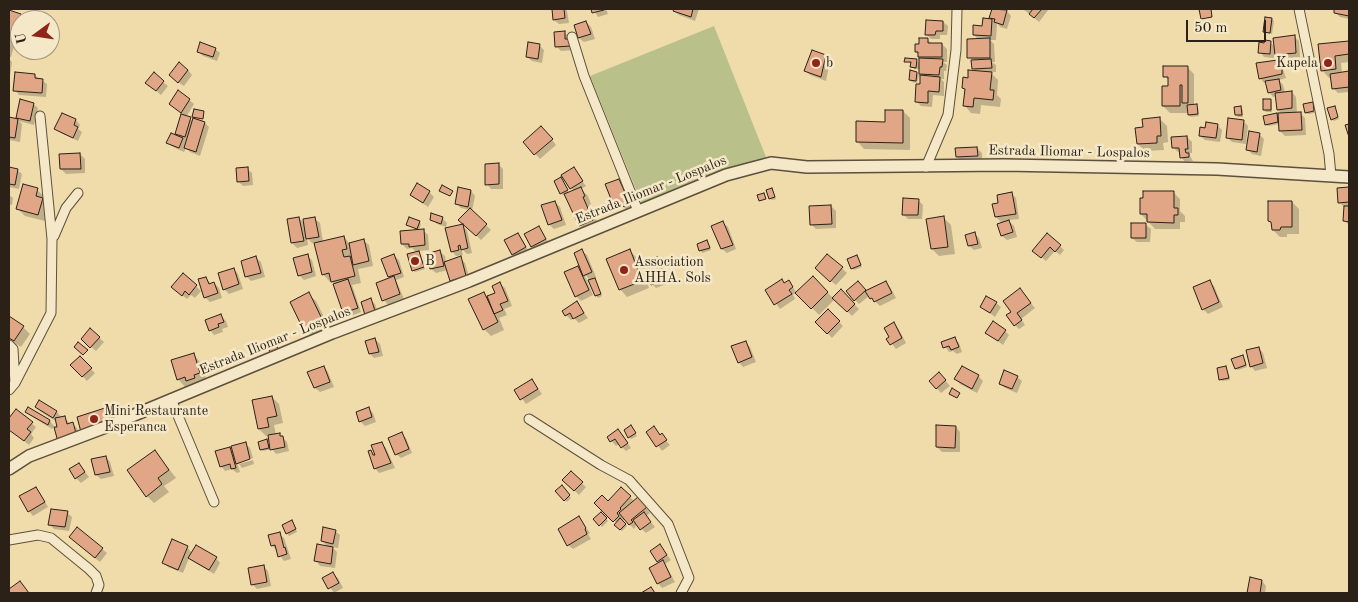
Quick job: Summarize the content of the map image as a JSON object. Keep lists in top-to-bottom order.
{
  "streets": {
    "street": ["Estrada Iliomar - Lospalos"]
  },
  "places": [
    "b",
    "Kapela",
    "B",
    "Association AHHA. Sols",
    "Mini Restaurante Esperanca"
  ],
  "scale_bar": "50 m",
  "north": "left"
}
